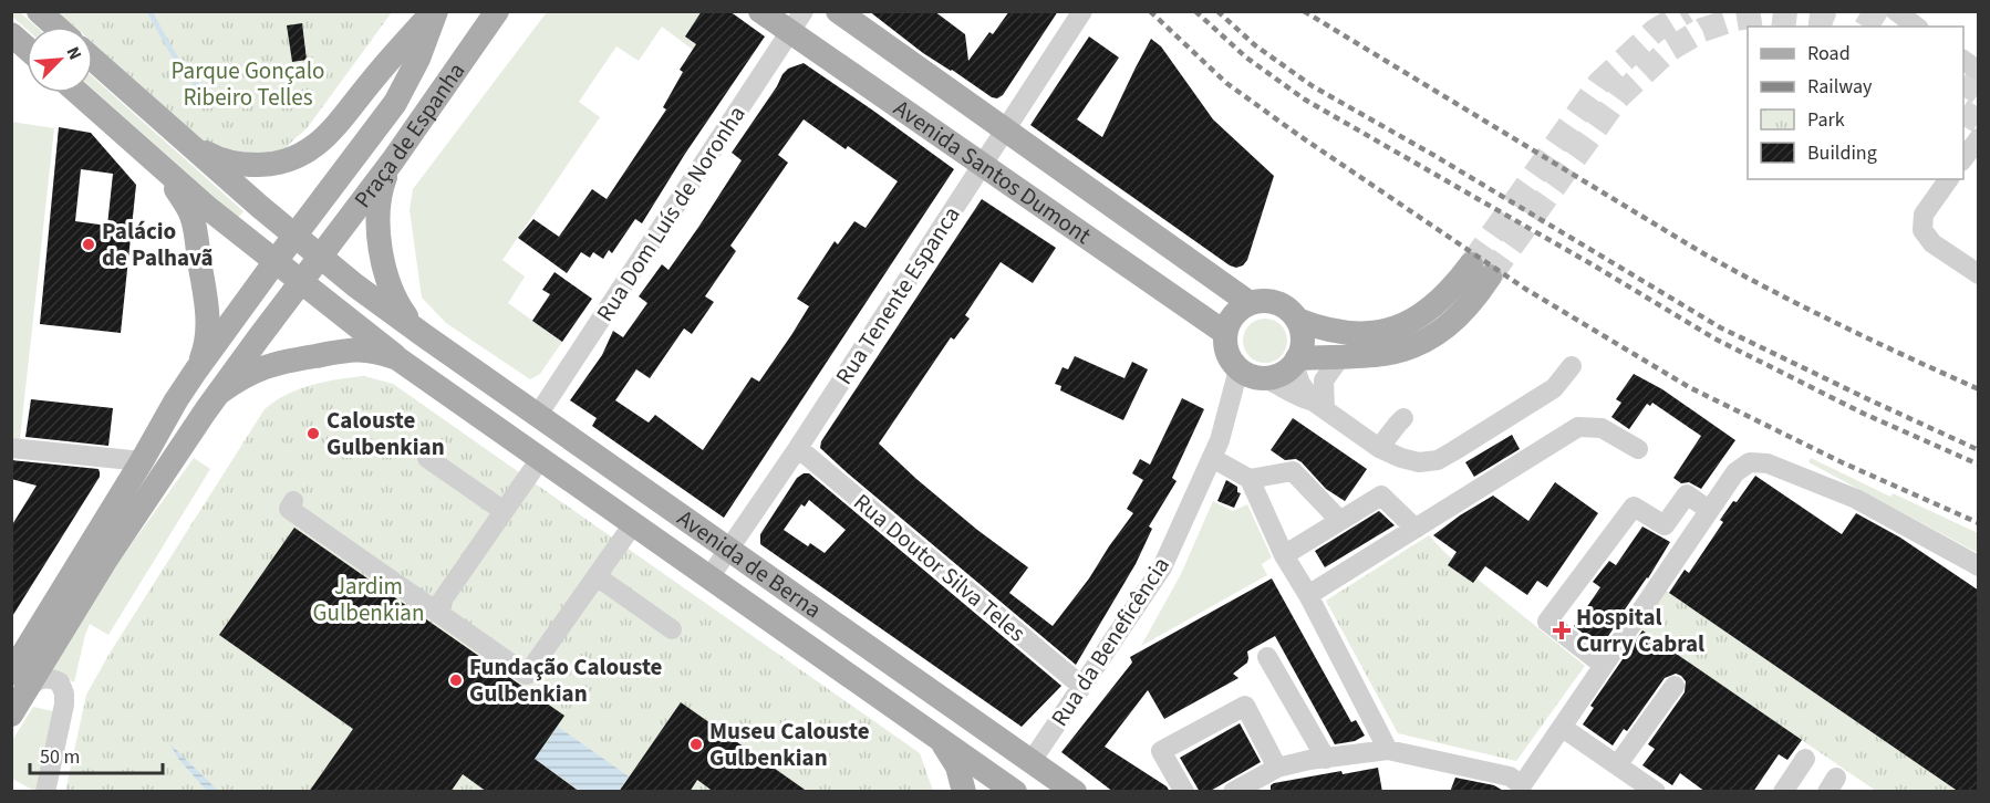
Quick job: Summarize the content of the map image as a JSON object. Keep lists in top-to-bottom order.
{
  "streets": {
    "main road": ["Praça de Espanha", "Avenida Santos Dumont", "Avenida de Berna"],
    "street": [
      "Rua Dom Luís de Noronha",
      "Rua Tenente Espanca",
      "Rua Doutor Silva Teles",
      "Rua da Beneficência"
    ]
  },
  "crossings": [
    ["Avenida Santos Dumont", "Rua Dom Luís de Noronha"],
    ["Avenida Santos Dumont", "Rua Tenente Espanca"],
    ["Avenida Santos Dumont", "Rua da Beneficência"],
    ["Rua Dom Luís de Noronha", "Avenida de Berna"],
    ["Rua Tenente Espanca", "Avenida de Berna"],
    ["Rua Tenente Espanca", "Rua Doutor Silva Teles"],
    ["Avenida de Berna", "Rua da Beneficência"],
    ["Rua Doutor Silva Teles", "Rua da Beneficência"]
  ],
  "parks": ["Parque Gonçalo Ribeiro Telles", "Jardim Gulbenkian"],
  "places": {
    "other": [
      "Palácio de Palhavã",
      "Calouste Gulbenkian",
      "Fundação Calouste Gulbenkian",
      "Museu Calouste Gulbenkian"
    ],
    "health": ["Hospital Curry Cabral"]
  },
  "legend": [
    "Road",
    "Railway",
    "Park",
    "Building"
  ],
  "scale_bar": "50 m",
  "north": "top right"
}
